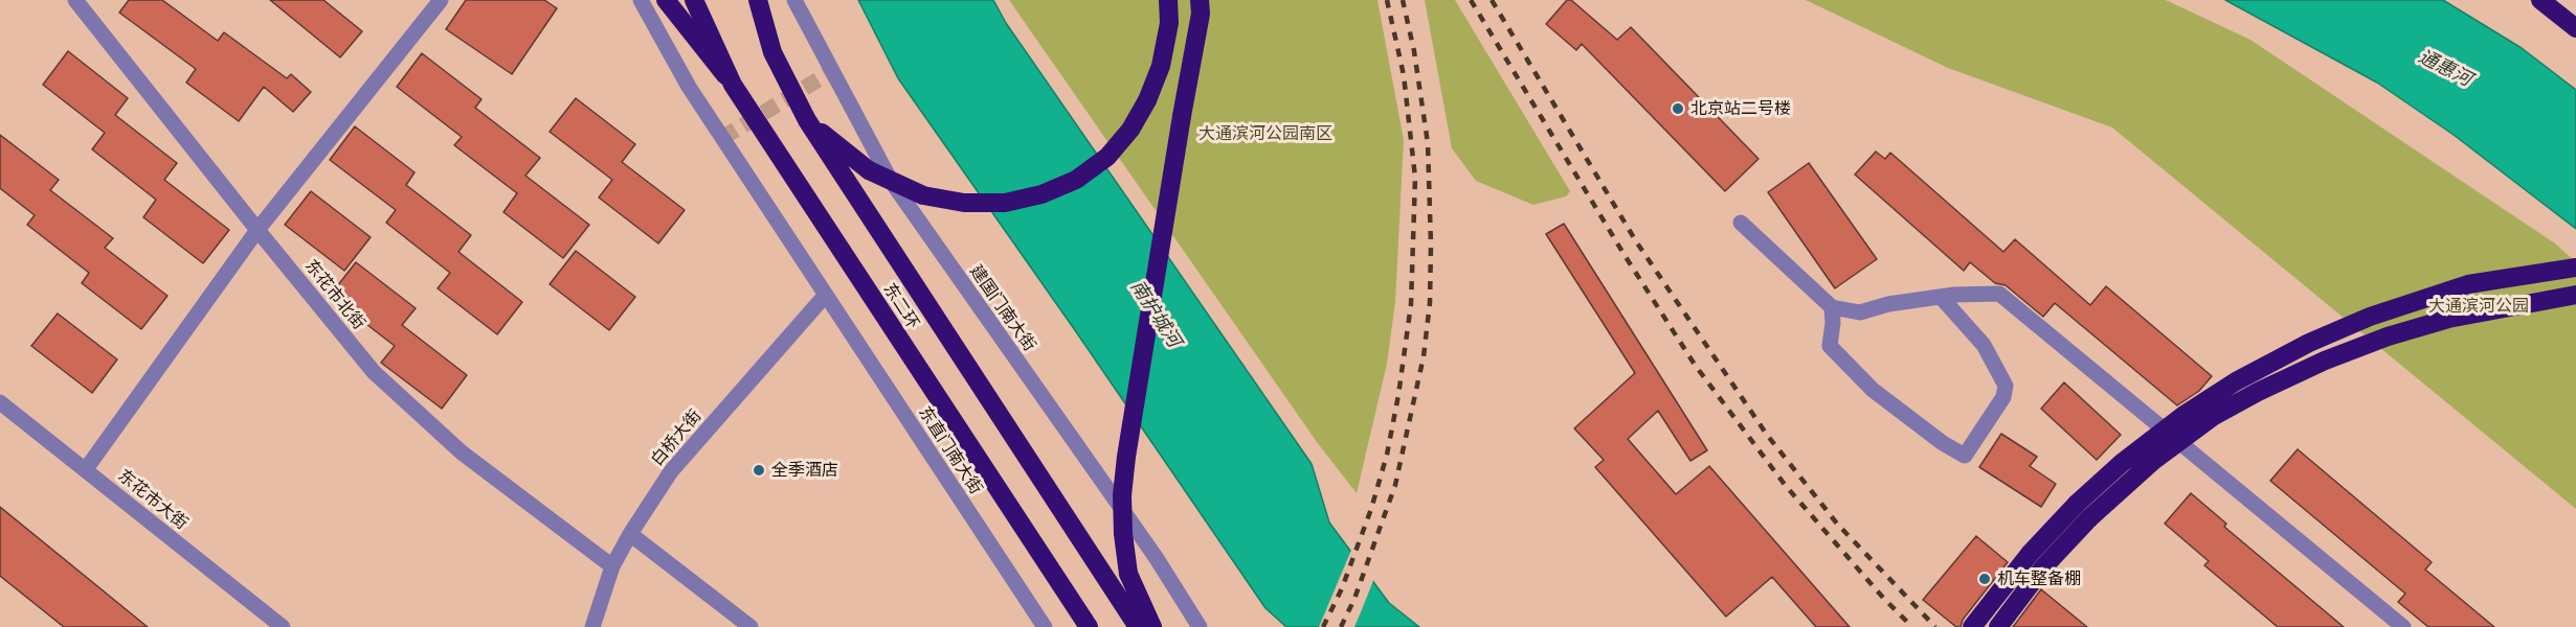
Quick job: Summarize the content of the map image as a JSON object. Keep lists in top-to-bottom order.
{
  "streets": {
    "highway": ["东二环"],
    "street": [
      "东花市北街",
      "建国门南大街",
      "白桥大街",
      "东直门南大街",
      "东花市大街"
    ]
  },
  "crossings": [
    ["东花市北街", "白桥大街"],
    ["白桥大街", "东直门南大街"]
  ],
  "water": ["通惠河", "南护城河"],
  "parks": ["大通滨河公园南区", "大通滨河公园"],
  "places": ["北京站二号楼", "全季酒店", "机车整备棚"]
}
